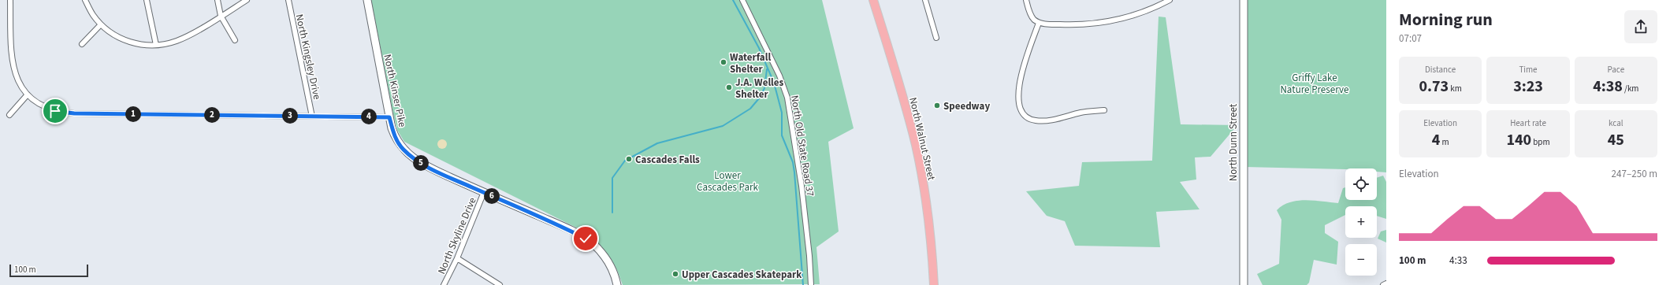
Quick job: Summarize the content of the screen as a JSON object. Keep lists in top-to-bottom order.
{
  "streets": {
    "main road": ["North Walnut Street"],
    "street": [
      "North Kingsley Drive",
      "North Kinser Pike",
      "North Dunn Street",
      "North Old State Road 37",
      "North Skyline Drive"
    ]
  },
  "crossings": [
    ["North Kinser Pike", "North Skyline Drive"]
  ],
  "parks": ["Griffy Lake Nature Preserve", "Lower Cascades Park"],
  "places": [
    "Waterfall Shelter",
    "J.A. Welles Shelter",
    "Speedway",
    "Cascades Falls",
    "Upper Cascades Skatepark"
  ],
  "scale_bar": "100 m",
  "page": {
    "heading": ["Morning run", "07:07"],
    "stats": [
      ["Distance", "0.73 km"],
      ["Time", "3:23"],
      ["Pace", "4:38 /km"],
      ["Elevation", "4 m"],
      ["Heart rate", "140 bpm"],
      ["kcal", "45"]
    ],
    "pins": [
      "1",
      "2",
      "3",
      "4",
      "5",
      "6"
    ],
    "chart": ["Elevation", "247–250 m"],
    "map_buttons": ["+", "−"],
    "list": [
      {
        "name": "100 m",
        "note": "4:33"
      }
    ],
    "scale": "100 m"
  }
}
